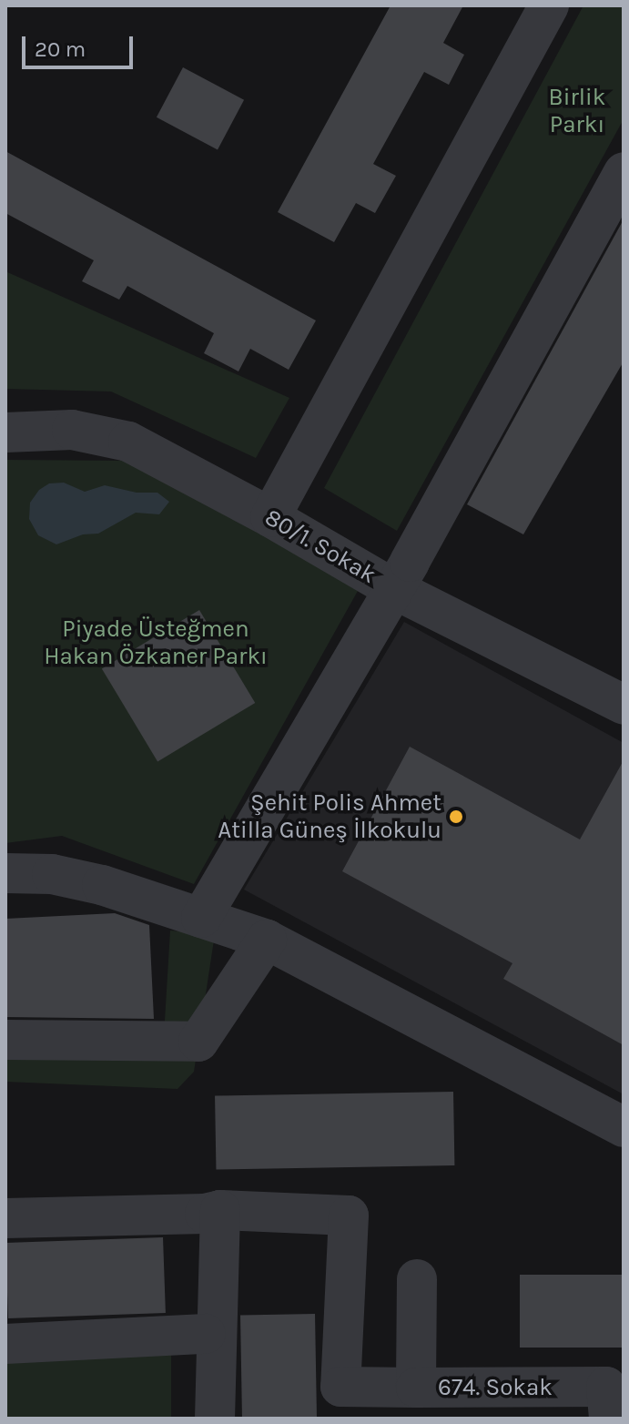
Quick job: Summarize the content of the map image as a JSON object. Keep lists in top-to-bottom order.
{
  "streets": {
    "street": ["80/1. Sokak", "674. Sokak"]
  },
  "parks": ["Birlik Parkı", "Piyade Üsteğmen Hakan Özkaner Parkı"],
  "places": ["Şehit Polis Ahmet Atilla Güneş İlkokulu"],
  "scale_bar": "20 m"
}
